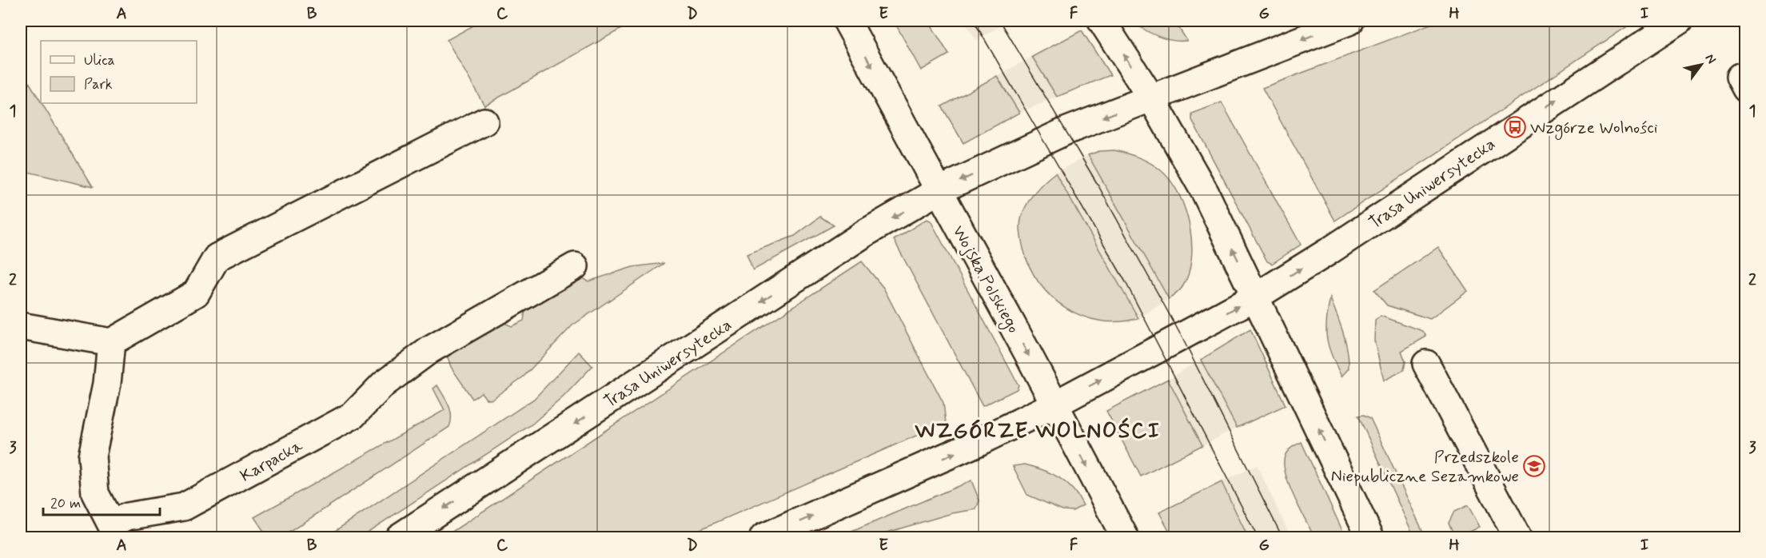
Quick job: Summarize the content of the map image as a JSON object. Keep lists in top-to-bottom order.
{
  "streets": {
    "main road": ["Trasa Uniwersytecka", "Wojska Polskiego", "Karpacka"]
  },
  "crossings": [
    ["Trasa Uniwersytecka", "Wojska Polskiego"]
  ],
  "districts": ["WZGÓRZE WOLNOŚCI"],
  "places": {
    "bus stop": ["Wzgórze Wolności"],
    "school or university": ["Przedszkole Niepubliczne Sezamkowe"]
  },
  "legend": ["Ulica", "Park"],
  "scale_bar": "20 m",
  "north": "top right",
  "grid": {
    "columns": [
      "A",
      "B",
      "C",
      "D",
      "E",
      "F",
      "G",
      "H",
      "I"
    ],
    "rows": ["1", "2", "3"]
  }
}
